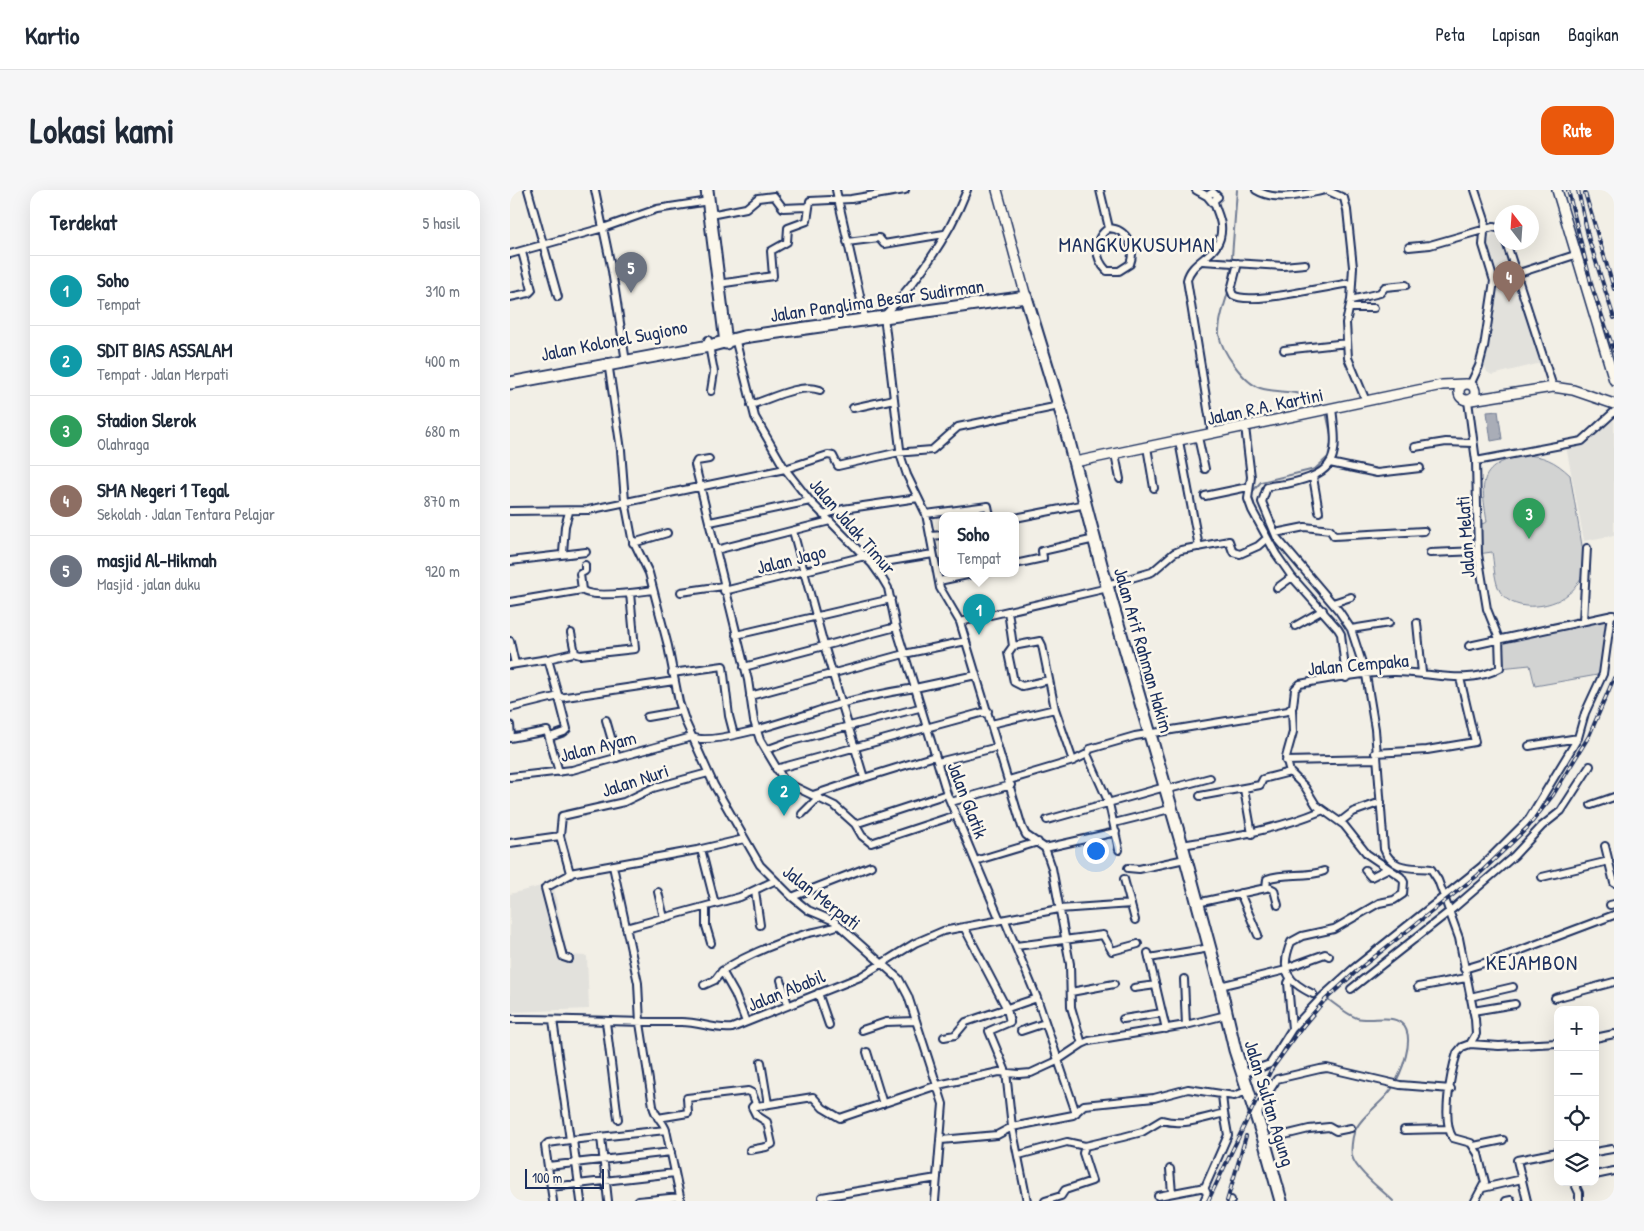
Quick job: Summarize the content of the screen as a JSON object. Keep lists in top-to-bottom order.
{
  "streets": {
    "highway": [
      "Jalan Panglima Besar Sudirman",
      "Jalan Kolonel Sugiono",
      "Jalan Arif Rahman Hakim",
      "Jalan Sultan Agung"
    ],
    "street": [
      "Jalan R.A. Kartini",
      "Jalan Jalak Timur",
      "Jalan Melati",
      "Jalan Jago",
      "Jalan Cempaka",
      "Jalan Ayam",
      "Jalan Nuri",
      "Jalan Glatik",
      "Jalan Merpati",
      "Jalan Ababil"
    ]
  },
  "crossings": [
    ["Jalan Panglima Besar Sudirman", "Jalan Kolonel Sugiono"],
    ["Jalan Panglima Besar Sudirman", "Jalan Arif Rahman Hakim"],
    ["Jalan Panglima Besar Sudirman", "Jalan Merpati"],
    ["Jalan Kolonel Sugiono", "Jalan Merpati"],
    ["Jalan R.A. Kartini", "Jalan Arif Rahman Hakim"],
    ["Jalan Jalak Timur", "Jalan Jago"],
    ["Jalan Jalak Timur", "Jalan Glatik"],
    ["Jalan Jalak Timur", "Jalan Merpati"],
    ["Jalan Melati", "Jalan Cempaka"],
    ["Jalan Arif Rahman Hakim", "Jalan Sultan Agung"],
    ["Jalan Ayam", "Jalan Merpati"],
    ["Jalan Nuri", "Jalan Merpati"],
    ["Jalan Glatik", "Jalan Ababil"],
    ["Jalan Merpati", "Jalan Ababil"]
  ],
  "districts": ["MANGKUKUSUMAN", "KEJAMBON"],
  "scale_bar": "100 m",
  "north": "top",
  "page": {
    "header": "Kartio",
    "nav": ["Peta", "Lapisan", "Bagikan"],
    "buttons": "Rute",
    "title": "Lokasi kami",
    "heading": ["Terdekat", "5 hasil"],
    "pins": [
      "5",
      "4",
      "3",
      "1",
      "2"
    ],
    "list": [
      {
        "mark": "1",
        "name": "Soho",
        "note": "Tempat",
        "value": "310 m"
      },
      {
        "mark": "2",
        "name": "SDIT BIAS ASSALAM",
        "note": "Tempat · Jalan Merpati",
        "value": "400 m"
      },
      {
        "mark": "3",
        "name": "Stadion Slerok",
        "note": "Olahraga",
        "value": "680 m"
      },
      {
        "mark": "4",
        "name": "SMA Negeri 1 Tegal",
        "note": "Sekolah · Jalan Tentara Pelajar",
        "value": "870 m"
      },
      {
        "mark": "5",
        "name": "masjid Al-Hikmah",
        "note": "Masjid · jalan duku",
        "value": "920 m"
      }
    ],
    "popup": ["Soho", "Tempat"],
    "map_buttons": ["+", "−"],
    "scale": "100 m"
  }
}
